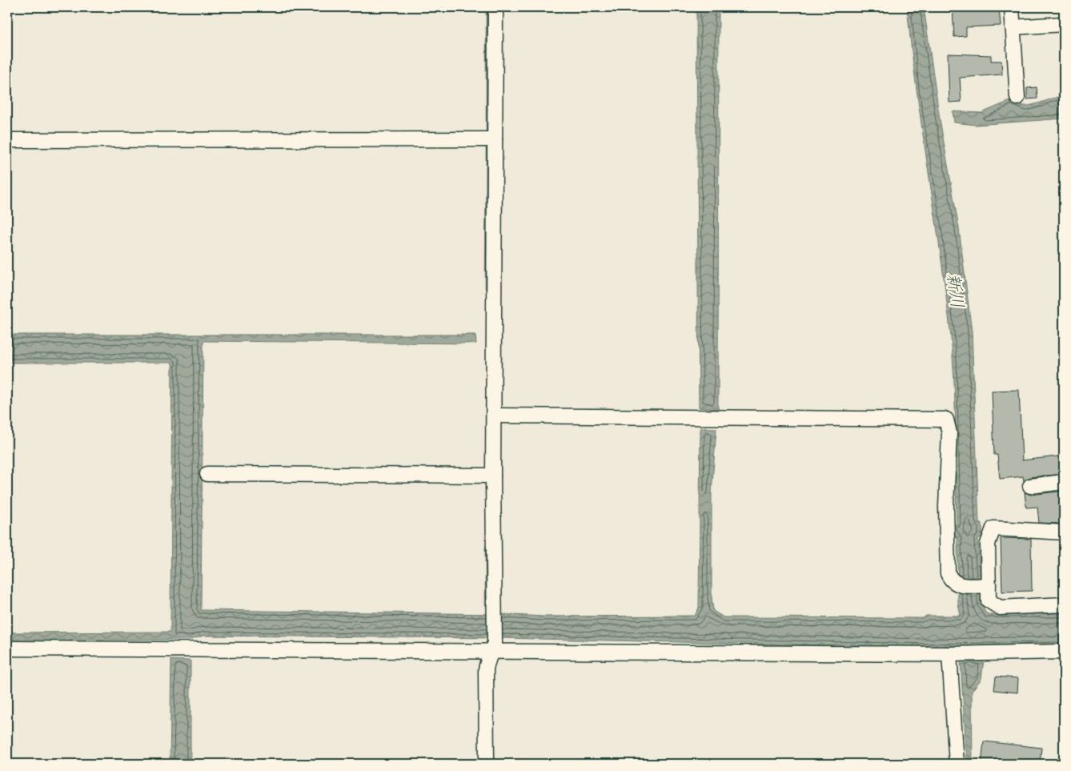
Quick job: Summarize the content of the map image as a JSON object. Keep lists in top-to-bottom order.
{
  "water": ["新川"]
}
